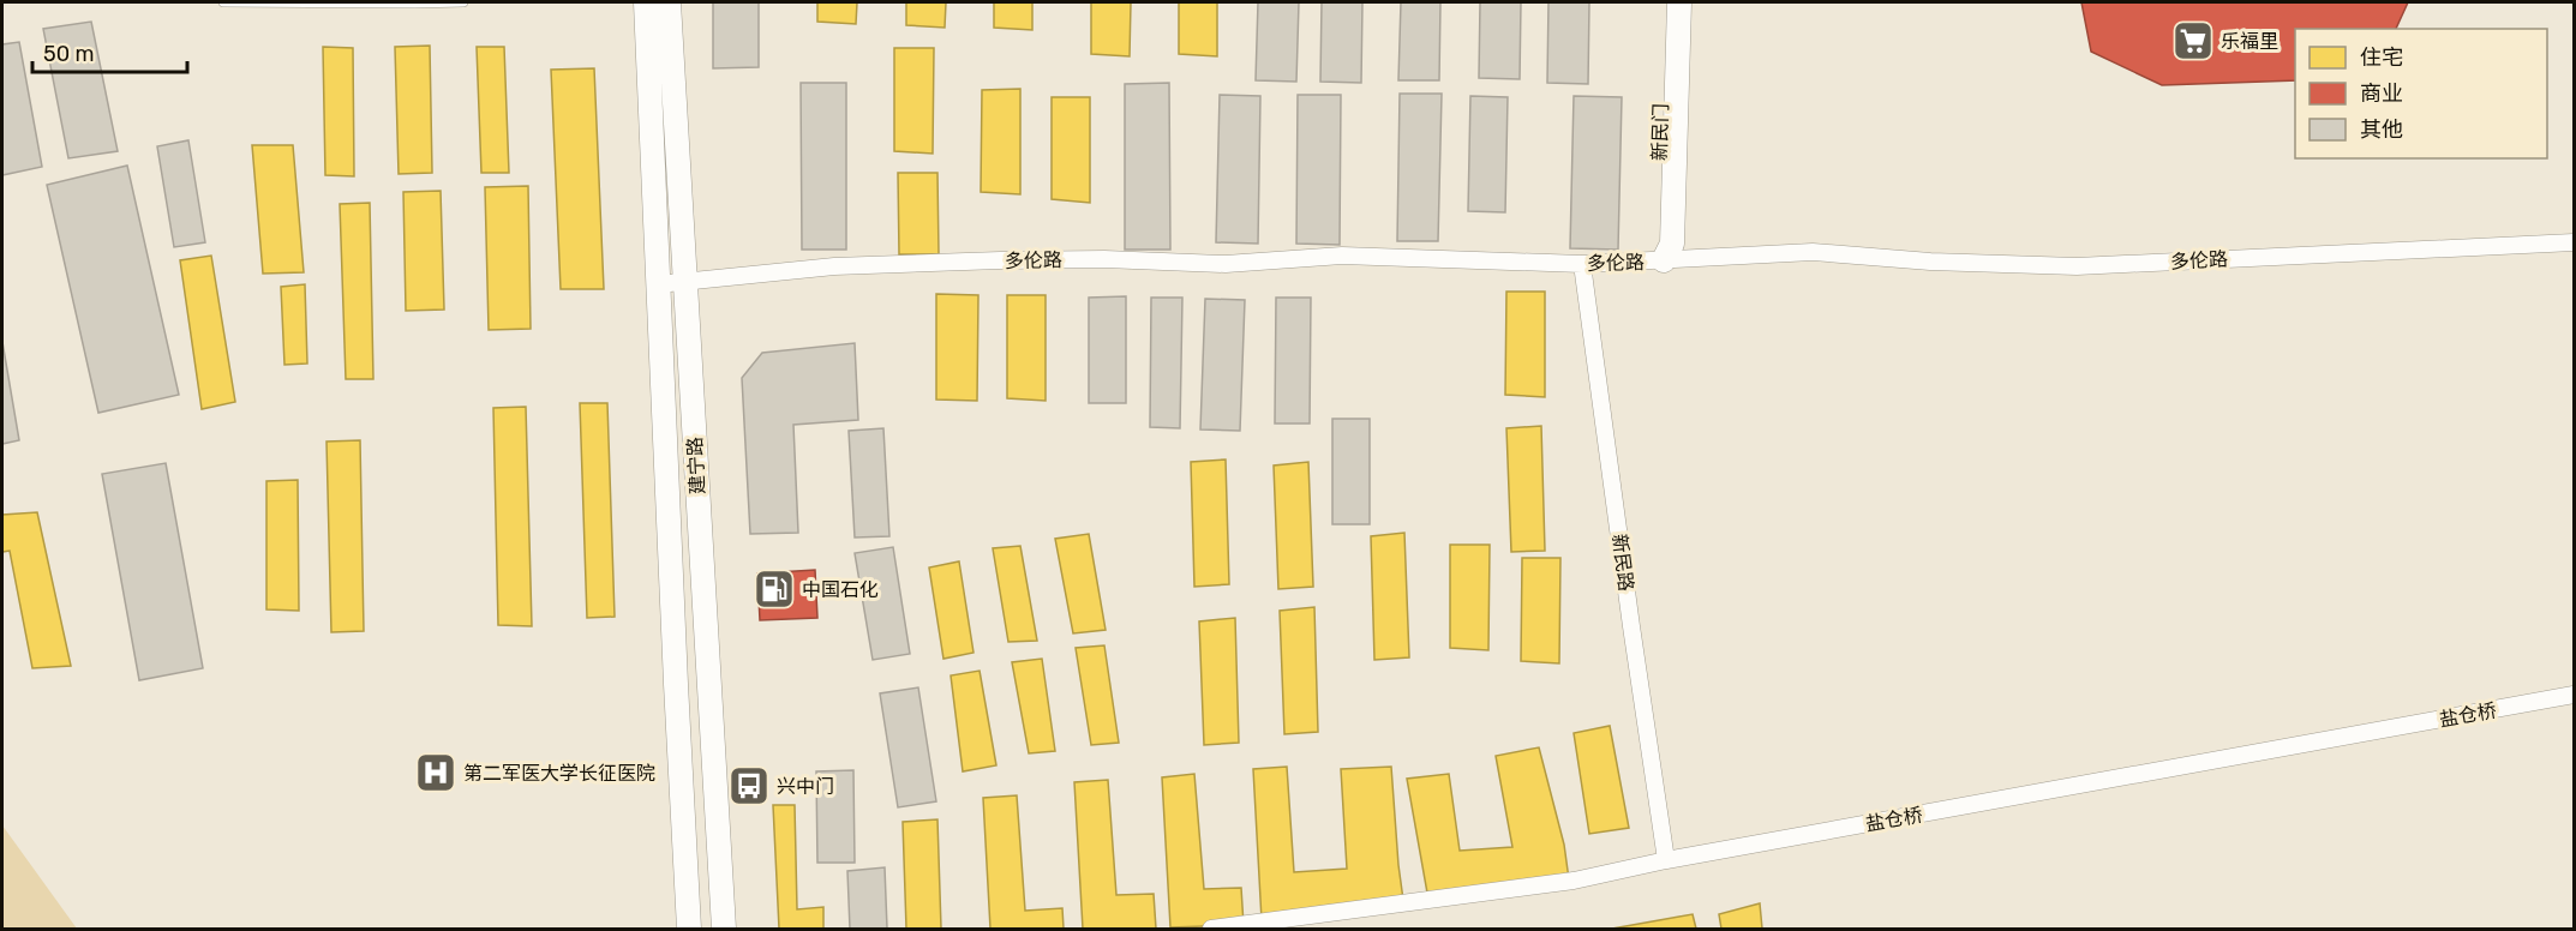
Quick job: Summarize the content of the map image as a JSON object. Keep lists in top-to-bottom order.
{
  "streets": {
    "main road": ["新民门", "建宁路"],
    "street": ["多伦路", "新民路", "盐仓桥"]
  },
  "crossings": [
    ["新民门", "多伦路"],
    ["多伦路", "建宁路"],
    ["多伦路", "新民路"],
    ["新民路", "盐仓桥"]
  ],
  "places": {
    "supermarket": ["乐福里"],
    "fuel station": ["中国石化"],
    "hospital": ["第二军医大学长征医院"],
    "bus stop": ["兴中门"]
  },
  "legend": ["住宅", "商业", "其他"],
  "scale_bar": "50 m"
}
